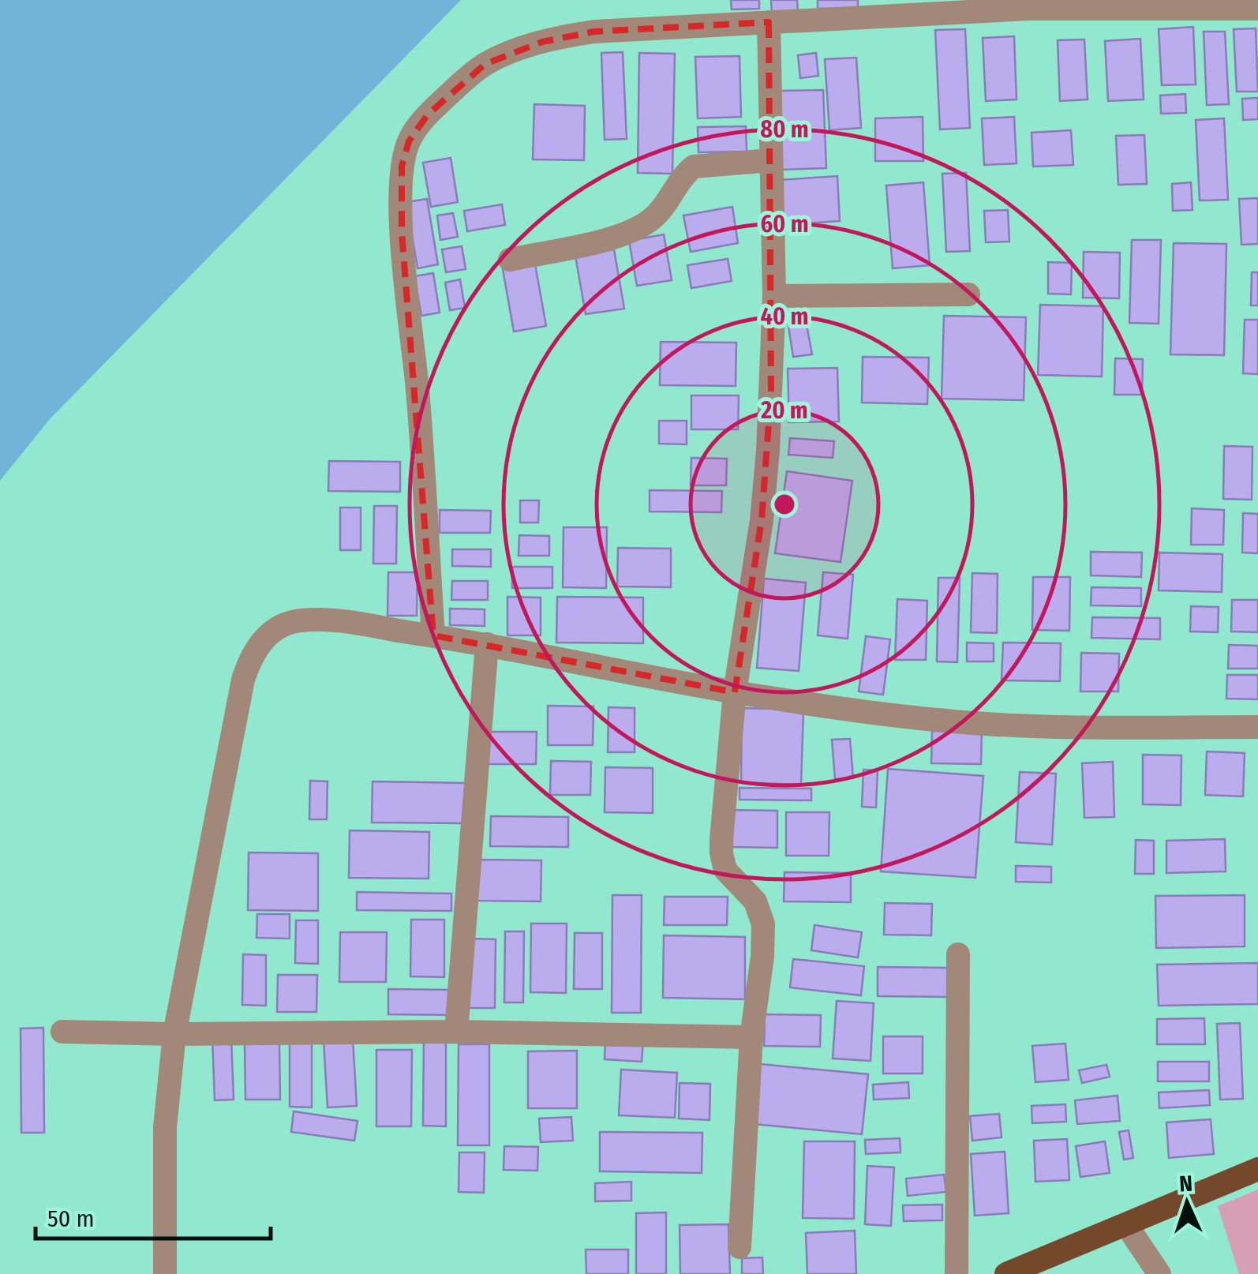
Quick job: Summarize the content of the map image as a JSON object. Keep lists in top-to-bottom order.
{
  "scale_bar": "50 m",
  "north": "top",
  "rings": [
    "80 m",
    "60 m",
    "40 m",
    "20 m"
  ]
}
